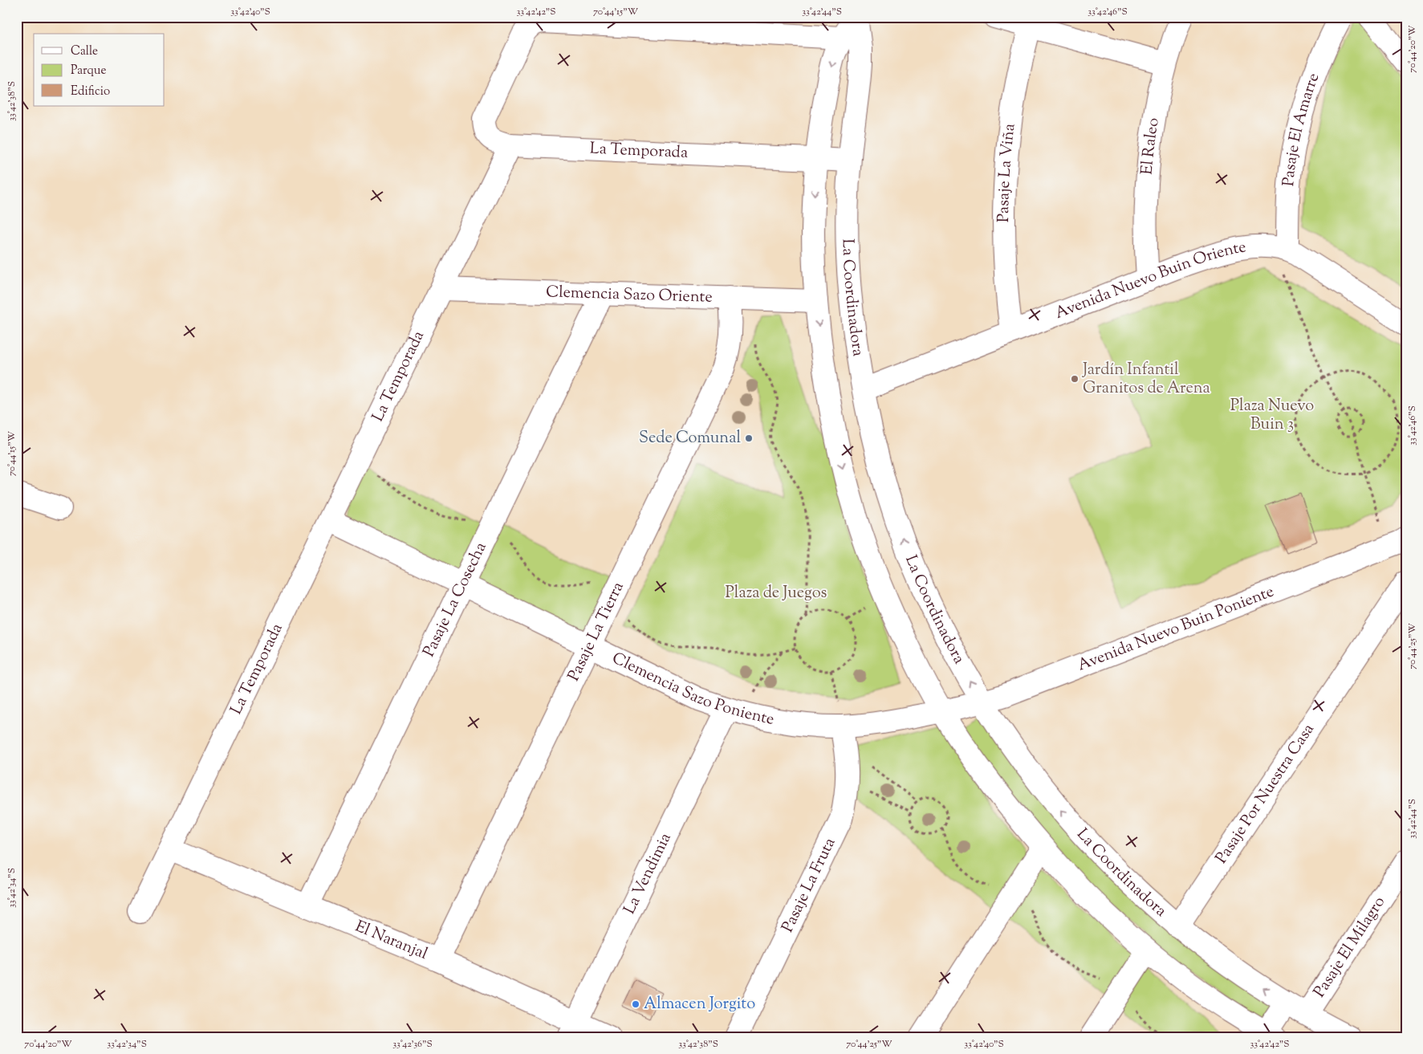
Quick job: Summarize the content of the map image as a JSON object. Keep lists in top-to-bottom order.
{
  "streets": {
    "street": [
      "Pasaje El Amarre",
      "El Raleo",
      "La Temporada",
      "Pasaje La Viña",
      "Avenida Nuevo Buin Oriente",
      "Clemencia Sazo Oriente",
      "La Coordinadora",
      "Pasaje La Cosecha",
      "Avenida Nuevo Buin Poniente",
      "Pasaje La Tierra",
      "Clemencia Sazo Poniente",
      "Pasaje Por Nuestra Casa",
      "La Vendimia",
      "Pasaje La Fruta",
      "El Naranjal",
      "Pasaje El Milagro"
    ]
  },
  "crossings": [
    ["Pasaje El Amarre", "Avenida Nuevo Buin Oriente"],
    ["El Raleo", "Avenida Nuevo Buin Oriente"],
    ["La Temporada", "Clemencia Sazo Oriente"],
    ["La Temporada", "La Coordinadora"],
    ["La Temporada", "Clemencia Sazo Poniente"],
    ["La Temporada", "El Naranjal"],
    ["Pasaje La Viña", "Avenida Nuevo Buin Oriente"],
    ["Avenida Nuevo Buin Oriente", "La Coordinadora"],
    ["Clemencia Sazo Oriente", "La Coordinadora"],
    ["Clemencia Sazo Oriente", "Pasaje La Cosecha"],
    ["Clemencia Sazo Oriente", "Pasaje La Tierra"],
    ["La Coordinadora", "Avenida Nuevo Buin Poniente"],
    ["La Coordinadora", "Clemencia Sazo Poniente"],
    ["La Coordinadora", "Pasaje Por Nuestra Casa"],
    ["La Coordinadora", "Pasaje El Milagro"],
    ["Pasaje La Cosecha", "Clemencia Sazo Poniente"],
    ["Pasaje La Cosecha", "El Naranjal"],
    ["Avenida Nuevo Buin Poniente", "Clemencia Sazo Poniente"],
    ["Pasaje La Tierra", "Clemencia Sazo Poniente"],
    ["Pasaje La Tierra", "El Naranjal"],
    ["Clemencia Sazo Poniente", "La Vendimia"],
    ["Clemencia Sazo Poniente", "Pasaje La Fruta"],
    ["La Vendimia", "El Naranjal"]
  ],
  "parks": ["Plaza Nuevo Buin 3", "Plaza de Juegos"],
  "places": ["Jardín Infantil Granitos de Arena", "Sede Comunal", "Almacen Jorgito"],
  "legend": ["Calle", "Parque", "Edificio"],
  "coordinates": [
    "33°42'40\"S",
    "33°42'42\"S",
    "70°44'15\"W",
    "33°42'44\"S",
    "33°42'46\"S",
    "70°44'20\"W",
    "33°42'38\"S",
    "70°44'25\"W",
    "33°42'34\"S",
    "33°42'36\"S"
  ]
}
